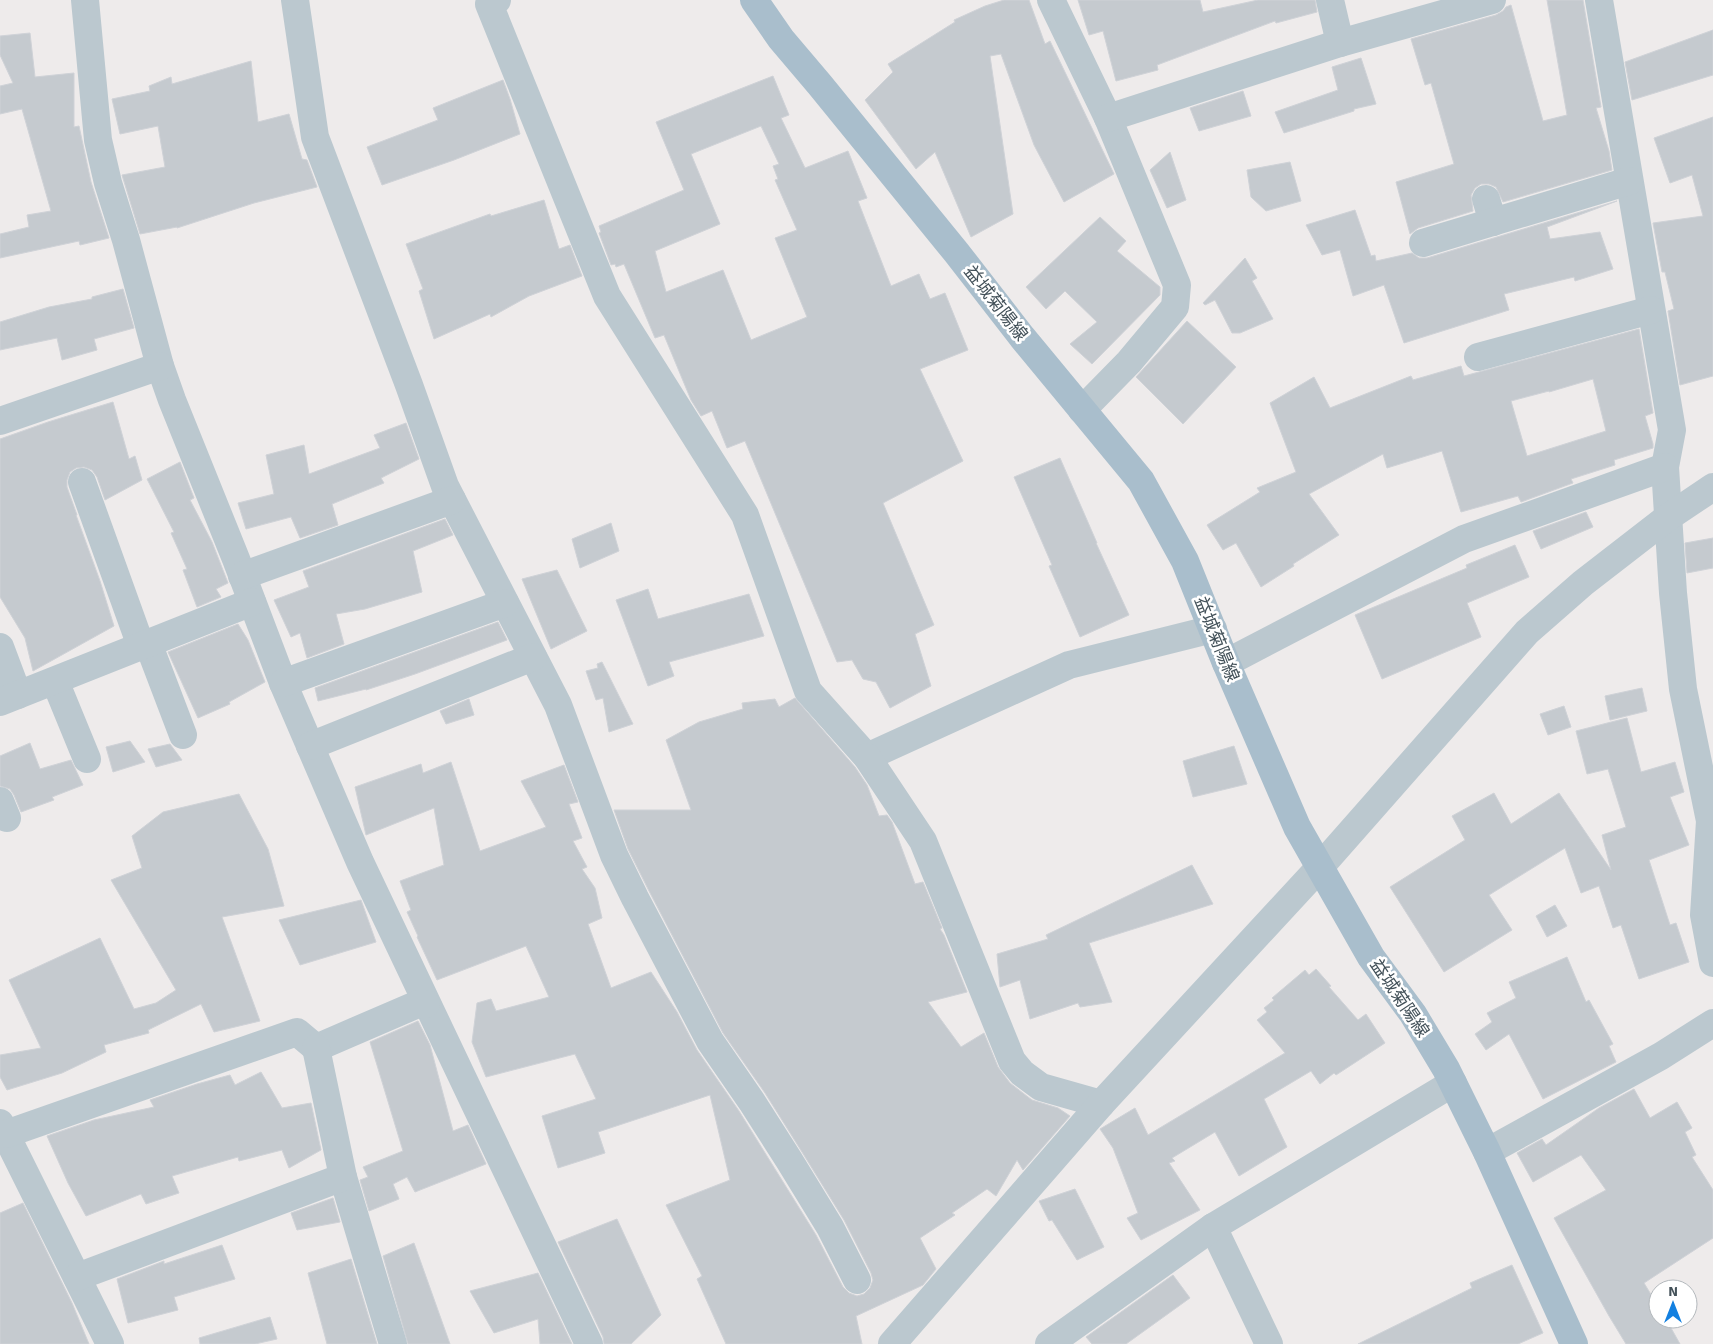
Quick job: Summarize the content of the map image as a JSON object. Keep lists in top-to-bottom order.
{
  "streets": {
    "main road": ["益城菊陽線"]
  },
  "north": "top"
}
